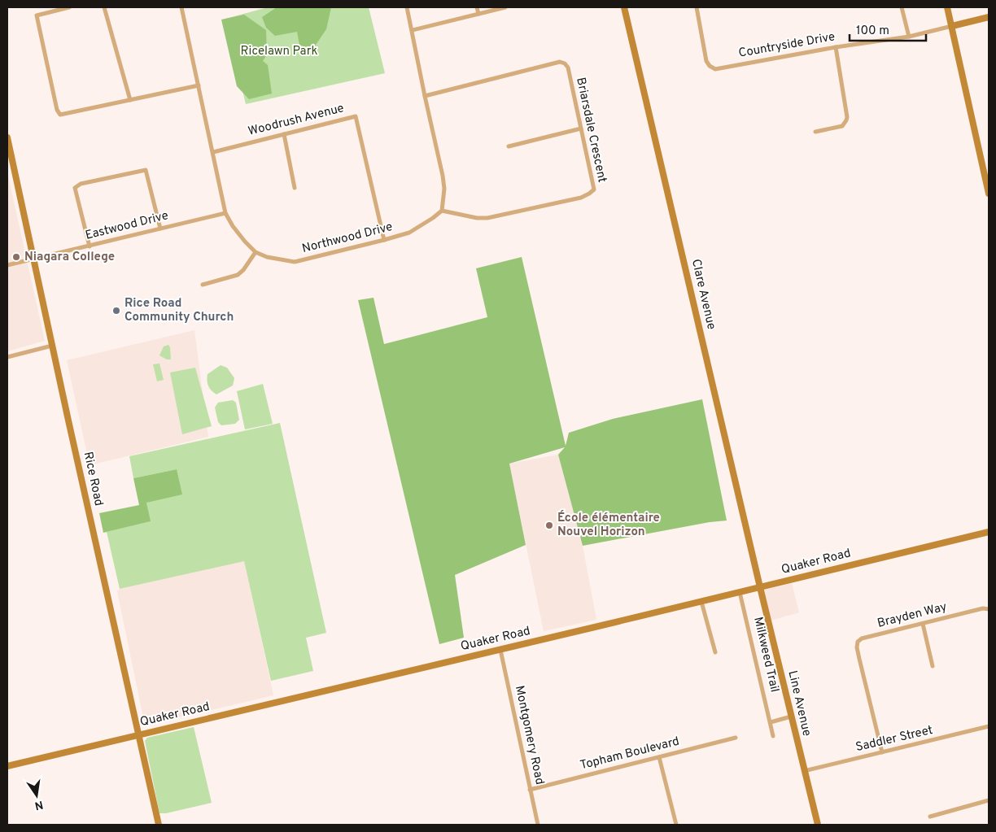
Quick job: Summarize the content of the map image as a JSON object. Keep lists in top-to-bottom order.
{
  "streets": {
    "street": [
      "Countryside Drive",
      "Woodrush Avenue",
      "Briarsdale Crescent",
      "Eastwood Drive",
      "Northwood Drive",
      "Clare Avenue",
      "Rice Road",
      "Quaker Road",
      "Brayden Way",
      "Milkweed Trail",
      "Line Avenue",
      "Montgomery Road",
      "Saddler Street",
      "Topham Boulevard"
    ]
  },
  "crossings": [
    ["Woodrush Avenue", "Northwood Drive"],
    ["Briarsdale Crescent", "Northwood Drive"],
    ["Eastwood Drive", "Northwood Drive"],
    ["Eastwood Drive", "Rice Road"],
    ["Clare Avenue", "Quaker Road"],
    ["Clare Avenue", "Line Avenue"],
    ["Rice Road", "Quaker Road"],
    ["Quaker Road", "Milkweed Trail"],
    ["Quaker Road", "Line Avenue"],
    ["Quaker Road", "Montgomery Road"],
    ["Brayden Way", "Saddler Street"],
    ["Line Avenue", "Saddler Street"],
    ["Montgomery Road", "Topham Boulevard"]
  ],
  "parks": ["Ricelawn Park"],
  "places": ["Niagara College", "Rice Road Community Church", "École élémentaire Nouvel Horizon"],
  "scale_bar": "100 m",
  "north": "bottom"
}
